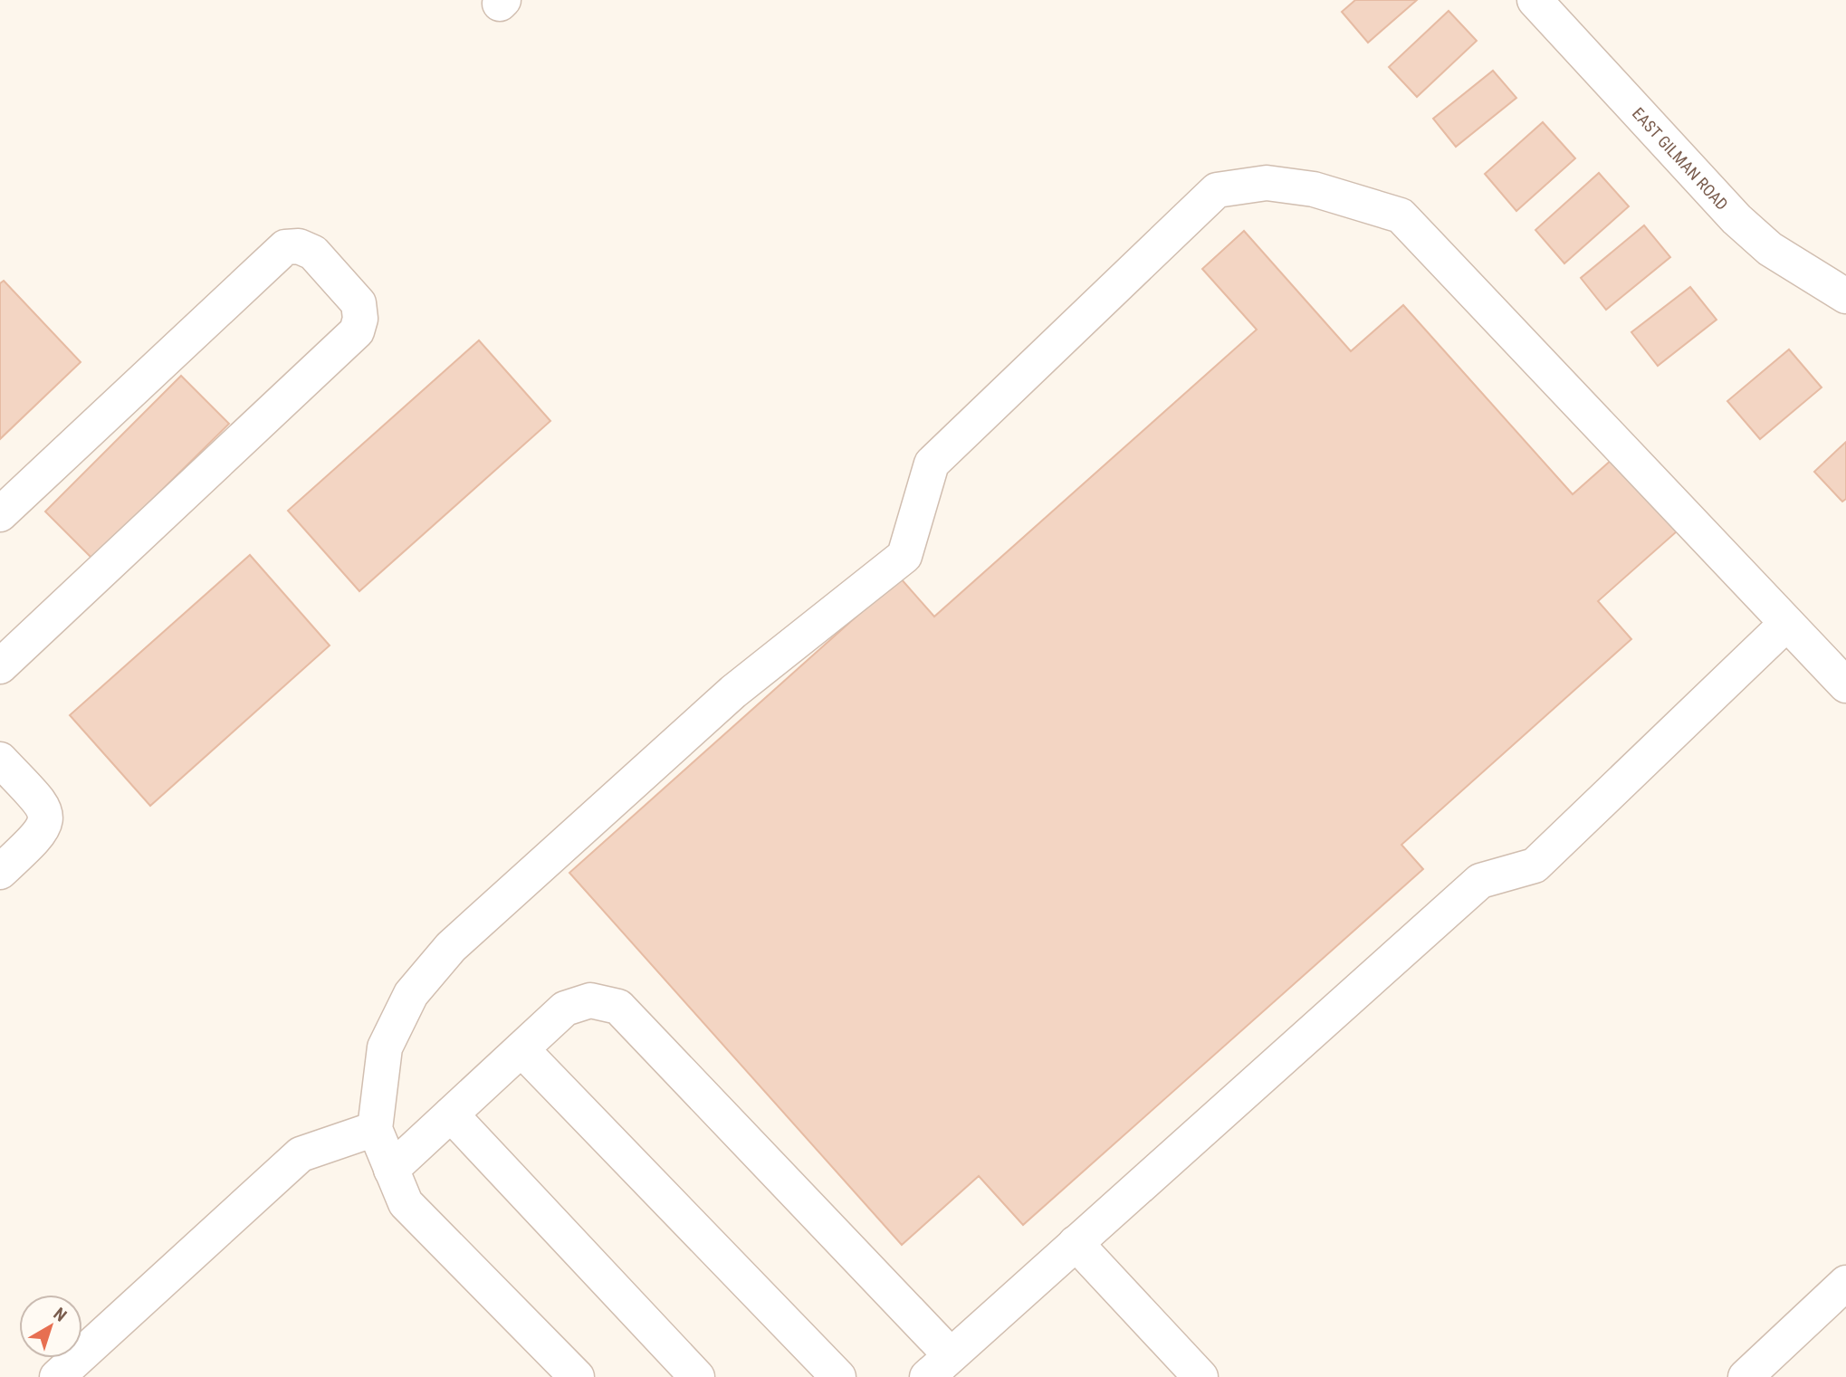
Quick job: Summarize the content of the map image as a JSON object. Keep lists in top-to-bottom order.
{
  "streets": {
    "street": ["EAST GILMAN ROAD"]
  },
  "north": "top right"
}
